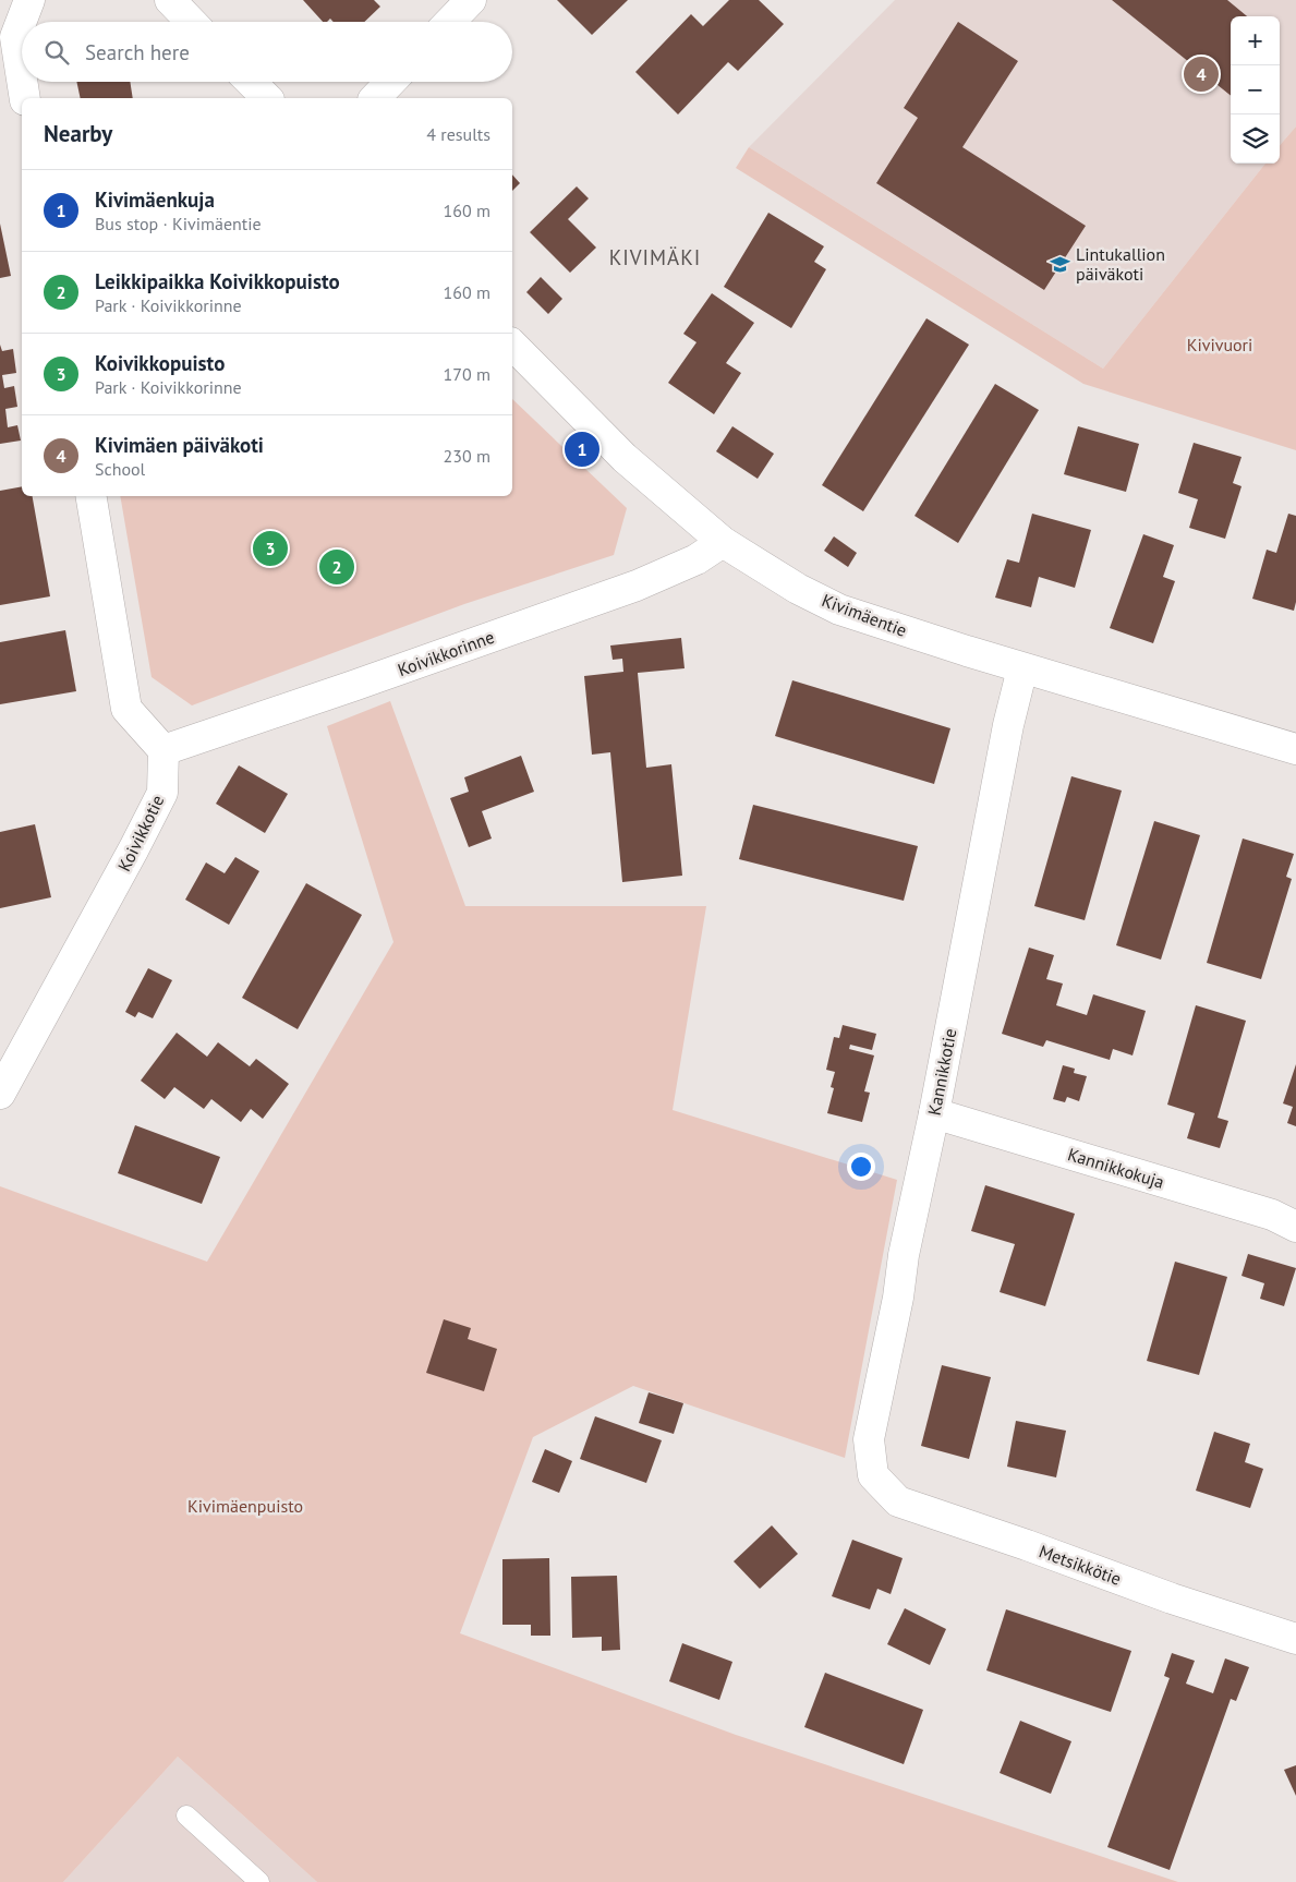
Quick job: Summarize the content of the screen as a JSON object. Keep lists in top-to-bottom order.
{
  "streets": {
    "street": [
      "Kivimäentie",
      "Koivikkorinne",
      "Koivikkotie",
      "Kannikkotie",
      "Kannikkokuja",
      "Metsikkötie"
    ]
  },
  "crossings": [
    ["Kivimäentie", "Koivikkorinne"],
    ["Kivimäentie", "Kannikkotie"],
    ["Koivikkorinne", "Koivikkotie"],
    ["Kannikkotie", "Kannikkokuja"],
    ["Kannikkotie", "Metsikkötie"]
  ],
  "districts": ["KIVIMÄKI"],
  "parks": ["Kivivuori", "Kivimäenpuisto"],
  "places": {
    "school or university": ["Lintukallion päiväkoti"]
  },
  "page": {
    "map_buttons": ["+", "−"],
    "search": "Search here",
    "pins": [
      "4",
      "1",
      "3",
      "2"
    ],
    "heading": ["Nearby", "4 results"],
    "list": [
      {
        "mark": "1",
        "name": "Kivimäenkuja",
        "note": "Bus stop · Kivimäentie",
        "value": "160 m"
      },
      {
        "mark": "2",
        "name": "Leikkipaikka Koivikkopuisto",
        "note": "Park · Koivikkorinne",
        "value": "160 m"
      },
      {
        "mark": "3",
        "name": "Koivikkopuisto",
        "note": "Park · Koivikkorinne",
        "value": "170 m"
      },
      {
        "mark": "4",
        "name": "Kivimäen päiväkoti",
        "note": "School",
        "value": "230 m"
      }
    ]
  }
}
